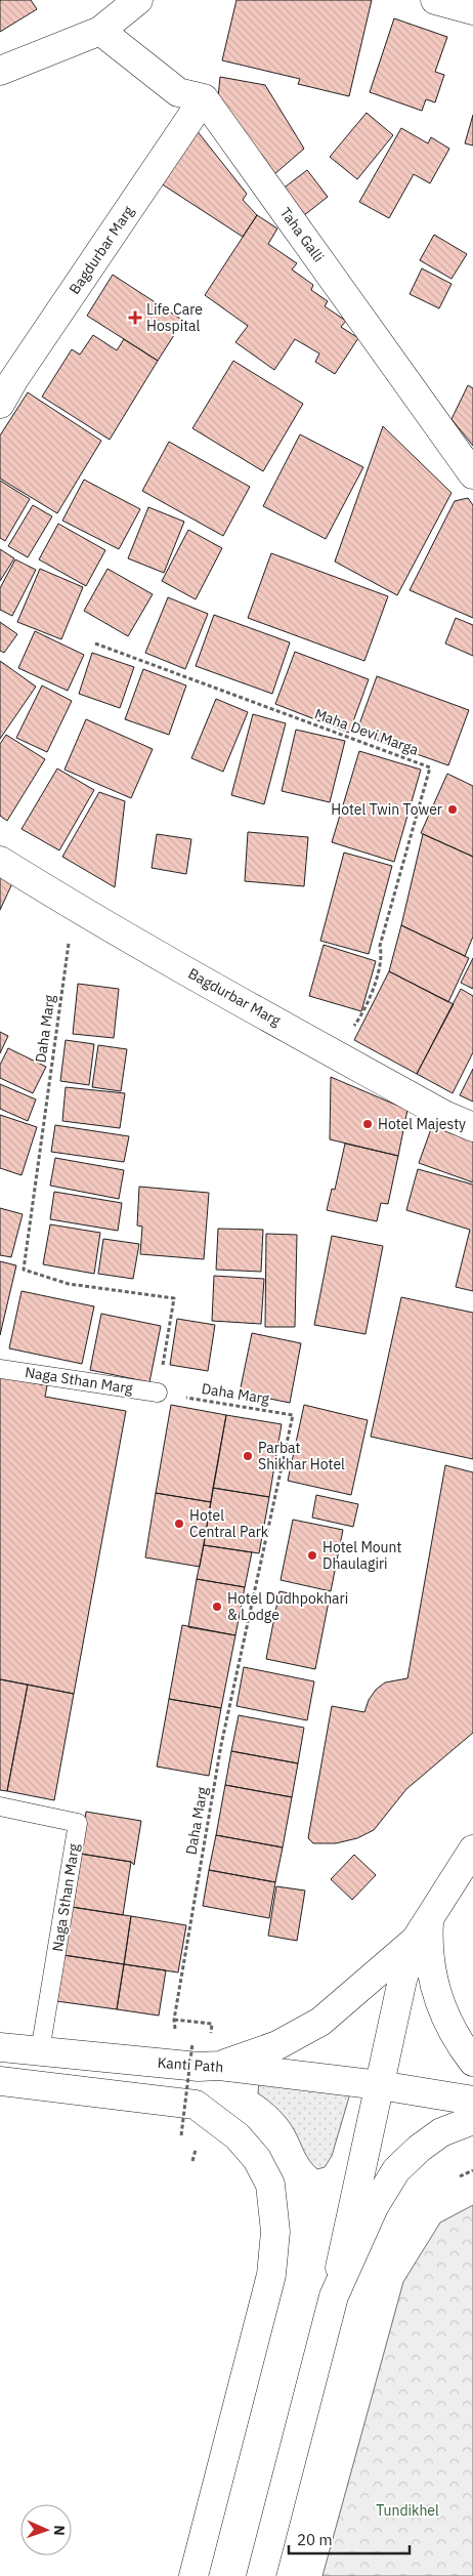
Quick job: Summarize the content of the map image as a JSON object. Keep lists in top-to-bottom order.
{
  "streets": {
    "street": ["Taha Galli", "Bagdurbar Marg", "Kanti Path"],
    "lane": ["Naga Sthan Marg"],
    "path": ["Maha Devi Marga", "Daha Marg"]
  },
  "crossings": [
    ["Taha Galli", "Bagdurbar Marg"],
    ["Bagdurbar Marg", "Maha Devi Marga"],
    ["Bagdurbar Marg", "Daha Marg"],
    ["Daha Marg", "Naga Sthan Marg"],
    ["Naga Sthan Marg", "Kanti Path"]
  ],
  "parks": ["Tundikhel"],
  "places": {
    "health": ["Life Care Hospital"],
    "other": [
      "Hotel Twin Tower",
      "Hotel Majesty",
      "Parbat Shikhar Hotel",
      "Hotel Central Park",
      "Hotel Mount Dhaulagiri",
      "Hotel Dudhpokhari & Lodge"
    ]
  },
  "scale_bar": "20 m",
  "north": "right"
}
